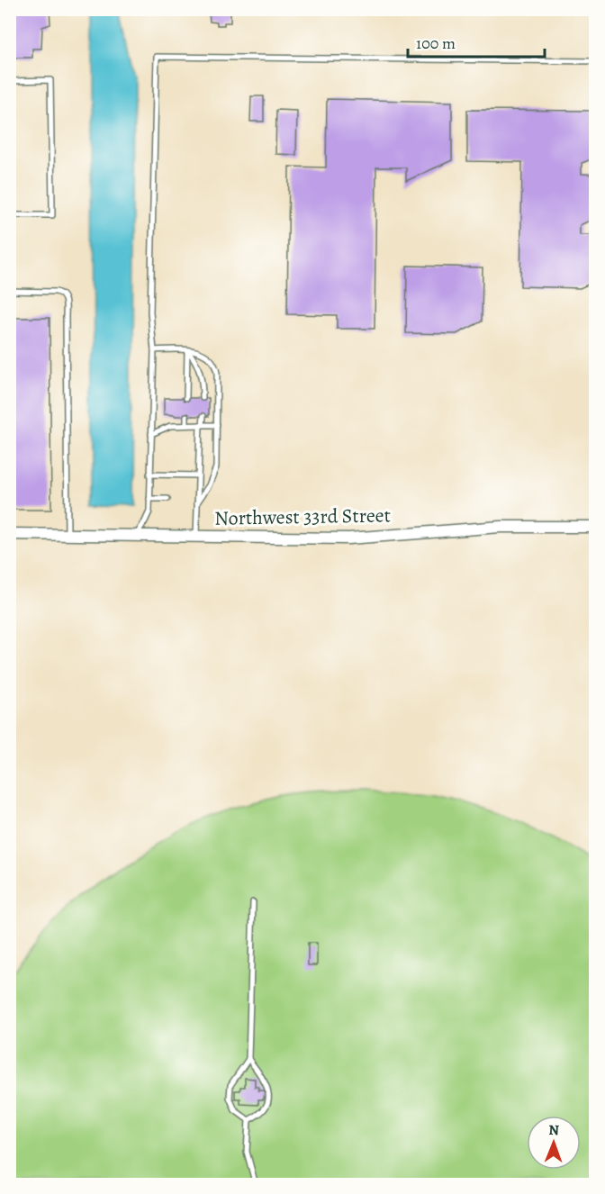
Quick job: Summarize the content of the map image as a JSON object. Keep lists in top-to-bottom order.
{
  "streets": {
    "street": ["Northwest 33rd Street"]
  },
  "scale_bar": "100 m",
  "north": "top"
}
